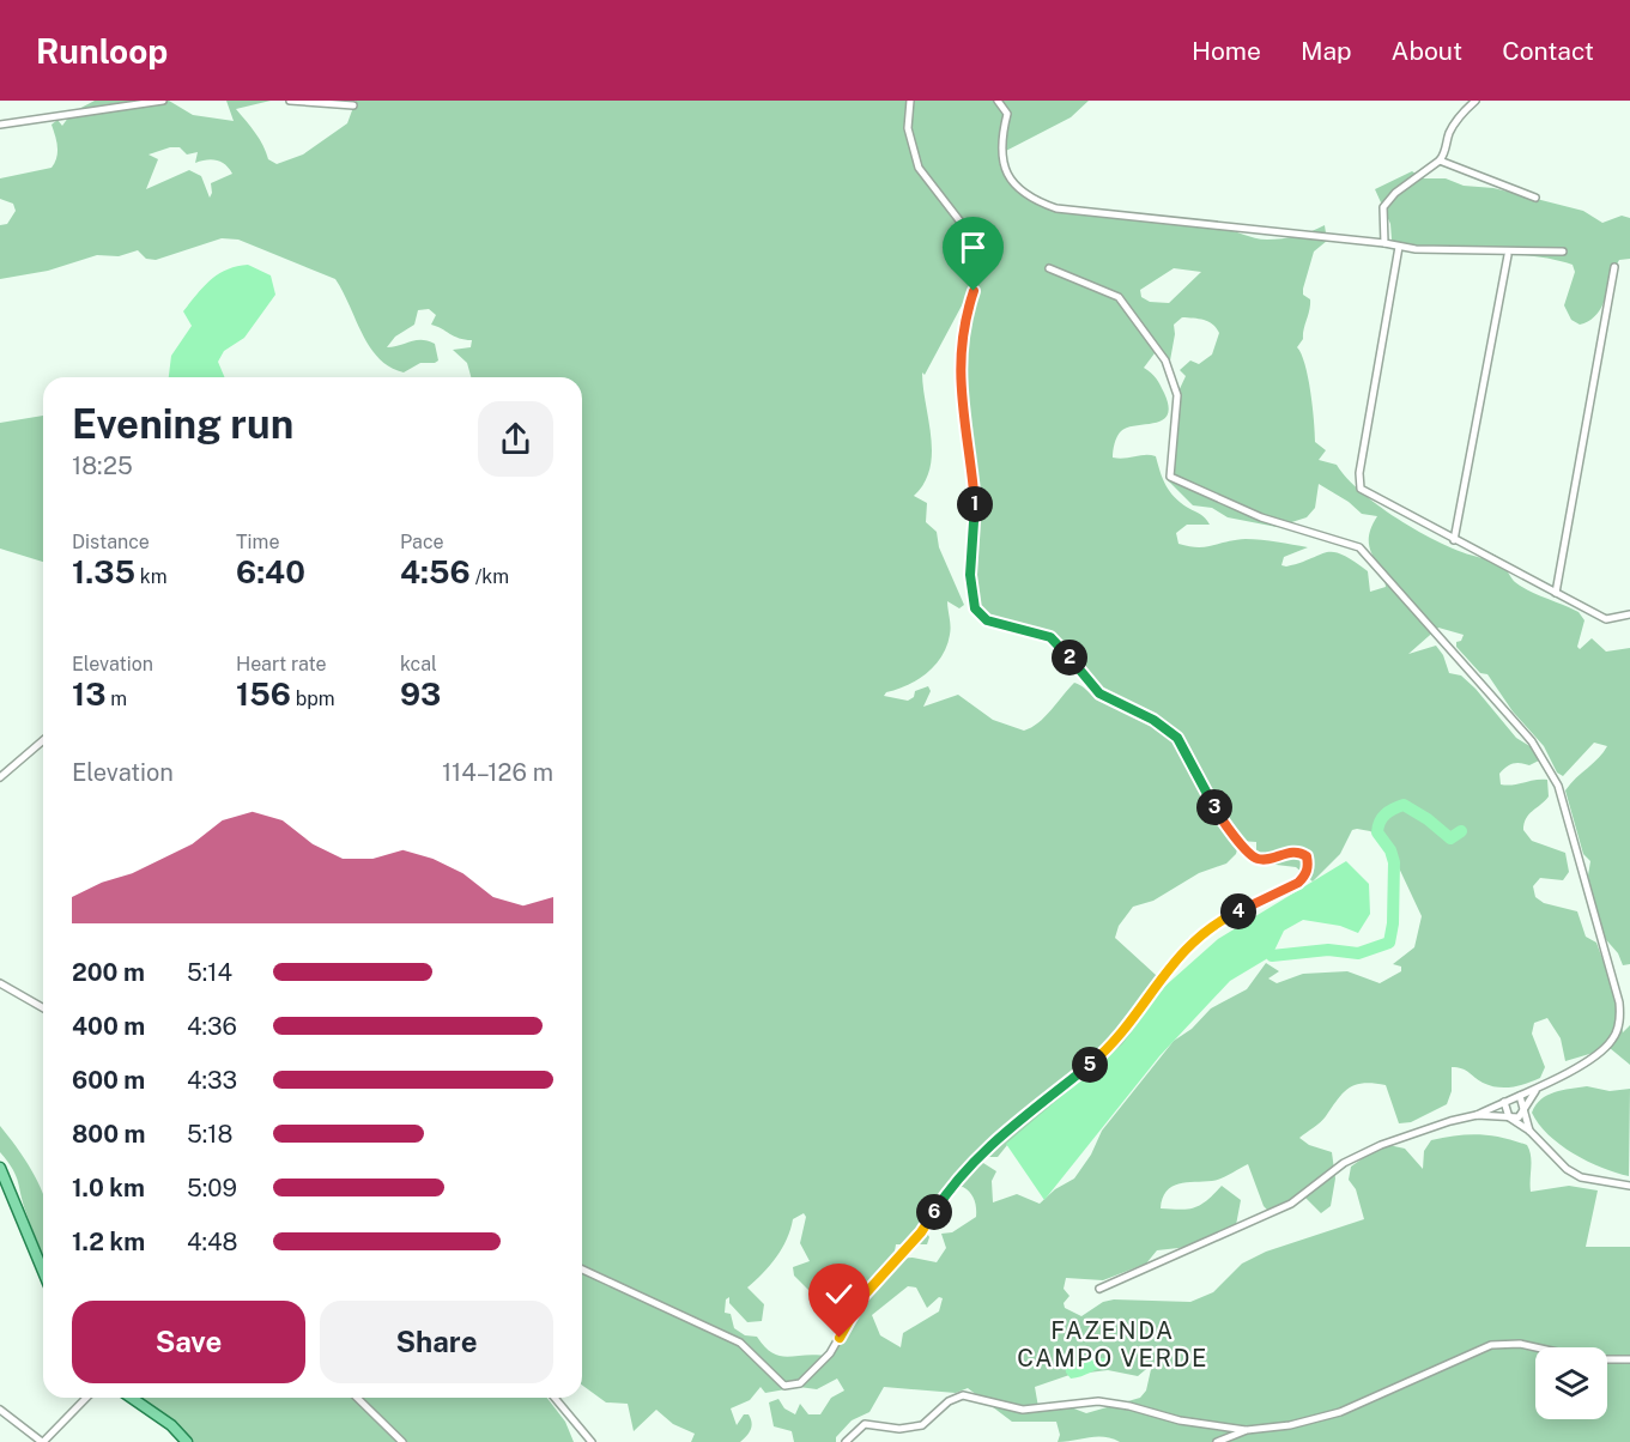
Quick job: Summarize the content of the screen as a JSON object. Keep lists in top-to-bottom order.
{
  "districts": ["FAZENDA CAMPO VERDE"],
  "page": {
    "header": "Runloop",
    "nav": [
      "Home",
      "Map",
      "About",
      "Contact"
    ],
    "heading": ["Evening run", "18:25"],
    "pins": [
      "1",
      "2",
      "3",
      "4",
      "5",
      "6"
    ],
    "stats": [
      ["Distance", "1.35 km"],
      ["Time", "6:40"],
      ["Pace", "4:56 /km"],
      ["Elevation", "13 m"],
      ["Heart rate", "156 bpm"],
      ["kcal", "93"]
    ],
    "chart": ["Elevation", "114–126 m"],
    "list": [
      {
        "name": "200 m",
        "note": "5:14"
      },
      {
        "name": "400 m",
        "note": "4:36"
      },
      {
        "name": "600 m",
        "note": "4:33"
      },
      {
        "name": "800 m",
        "note": "5:18"
      },
      {
        "name": "1.0 km",
        "note": "5:09"
      },
      {
        "name": "1.2 km",
        "note": "4:48"
      }
    ],
    "buttons": ["Save", "Share"]
  }
}
